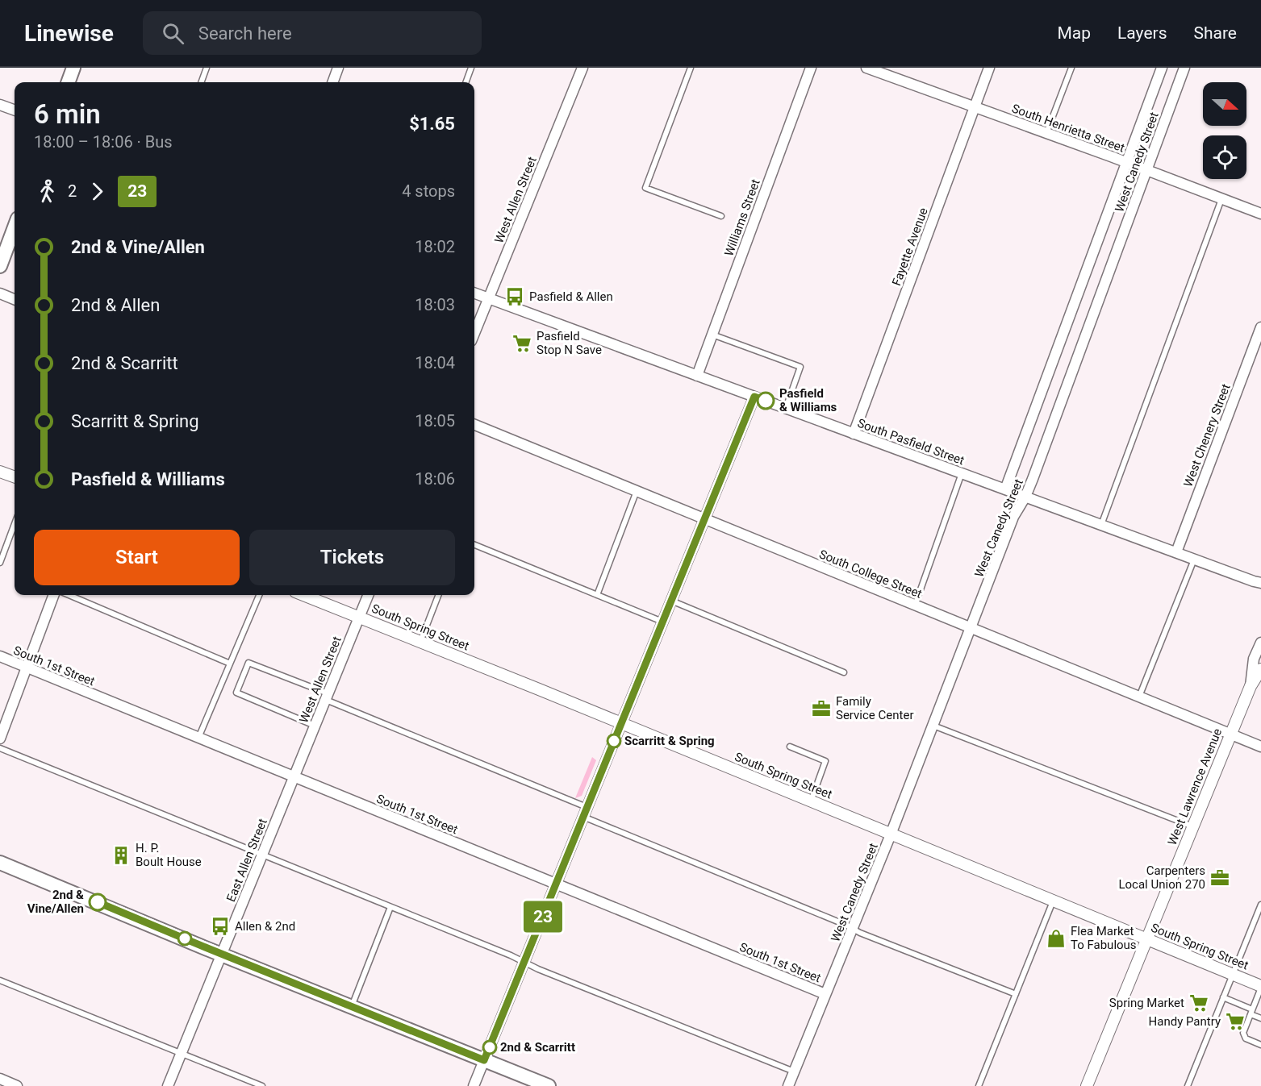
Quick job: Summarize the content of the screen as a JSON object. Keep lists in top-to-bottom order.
{
  "streets": {
    "street": [
      "South Henrietta Street",
      "West Canedy Street",
      "West Allen Street",
      "Williams Street",
      "Fayette Avenue",
      "West Chenery Street",
      "South Pasfield Street",
      "South College Street",
      "South Spring Street",
      "South 1st Street",
      "West Lawrence Avenue",
      "East Allen Street"
    ]
  },
  "crossings": [
    ["South Henrietta Street", "West Canedy Street"],
    ["South Henrietta Street", "Fayette Avenue"],
    ["West Canedy Street", "South Pasfield Street"],
    ["West Canedy Street", "South College Street"],
    ["West Canedy Street", "South Spring Street"],
    ["West Canedy Street", "South 1st Street"],
    ["West Allen Street", "South Pasfield Street"],
    ["West Allen Street", "South Spring Street"],
    ["West Allen Street", "South 1st Street"],
    ["West Allen Street", "East Allen Street"],
    ["Williams Street", "South Pasfield Street"],
    ["Fayette Avenue", "South Pasfield Street"],
    ["West Chenery Street", "South Pasfield Street"],
    ["South College Street", "West Lawrence Avenue"],
    ["South Spring Street", "West Lawrence Avenue"],
    ["South 1st Street", "East Allen Street"]
  ],
  "places": {
    "bus stop": ["Pasfield & Allen", "Allen & 2nd"],
    "supermarket": ["Pasfield Stop N Save", "Spring Market", "Handy Pantry"],
    "other": [
      "Pasfield & Williams",
      "Scarritt & Spring",
      "2nd & Vine/Allen",
      "2nd & Scarritt"
    ],
    "office": ["Family Service Center", "Carpenters Local Union 270"],
    "building": ["H. P. Boult House"],
    "shop": ["Flea Market To Fabulous"]
  },
  "lines": ["bus line 23"],
  "north": "right",
  "page": {
    "header": "Linewise",
    "search": "Search here",
    "nav": ["Map", "Layers", "Share"],
    "on_map": "23",
    "heading": ["6 min", "18:00 – 18:06 · Bus", "$1.65"],
    "legs": ["2", "23", "4 stops"],
    "list": [
      {
        "name": "2nd & Vine/Allen",
        "value": "18:02"
      },
      {
        "name": "2nd & Allen",
        "value": "18:03"
      },
      {
        "name": "2nd & Scarritt",
        "value": "18:04"
      },
      {
        "name": "Scarritt & Spring",
        "value": "18:05"
      },
      {
        "name": "Pasfield & Williams",
        "value": "18:06"
      }
    ],
    "buttons": ["Start", "Tickets"]
  }
}
